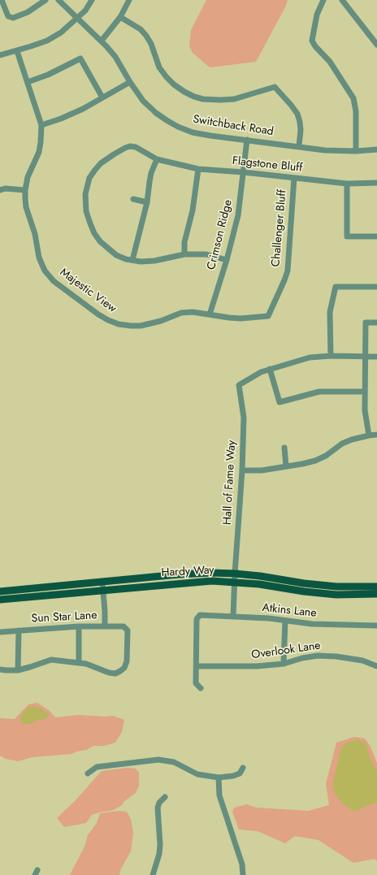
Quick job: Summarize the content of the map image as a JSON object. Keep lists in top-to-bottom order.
{
  "streets": {
    "main road": ["Hardy Way"],
    "street": [
      "Switchback Road",
      "Flagstone Bluff",
      "Challenger Bluff",
      "Crimson Ridge",
      "Majestic View",
      "Hall of Fame Way",
      "Atkins Lane",
      "Sun Star Lane",
      "Overlook Lane"
    ]
  },
  "crossings": [
    ["Switchback Road", "Crimson Ridge"],
    ["Flagstone Bluff", "Challenger Bluff"],
    ["Flagstone Bluff", "Crimson Ridge"],
    ["Challenger Bluff", "Majestic View"],
    ["Crimson Ridge", "Majestic View"],
    ["Hall of Fame Way", "Hardy Way"],
    ["Hall of Fame Way", "Atkins Lane"],
    ["Atkins Lane", "Overlook Lane"]
  ]
}
